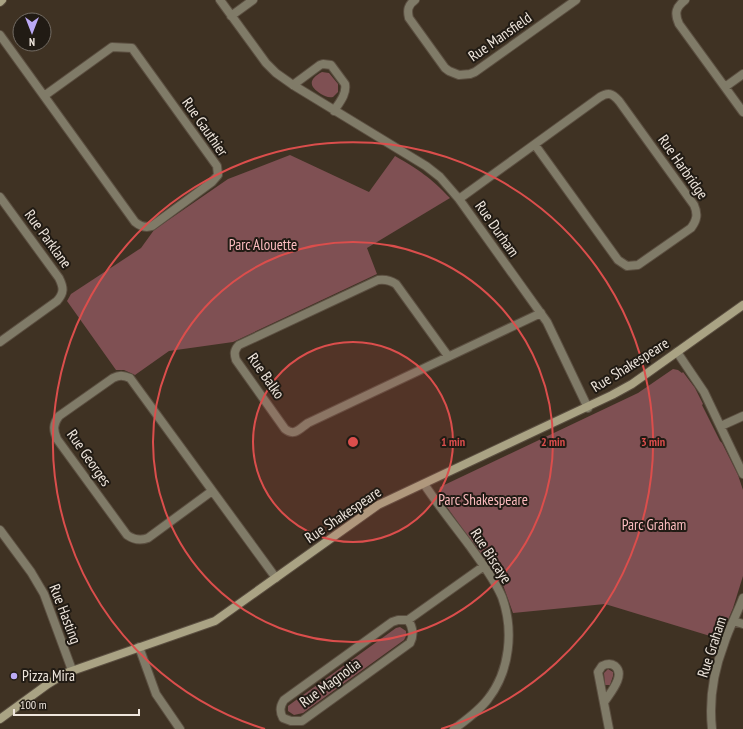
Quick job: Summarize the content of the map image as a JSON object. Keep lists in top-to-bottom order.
{
  "streets": {
    "street": [
      "Rue Mansfield",
      "Rue Gauthier",
      "Rue Harbridge",
      "Rue Durham",
      "Rue Parklane",
      "Rue Shakespeare",
      "Rue Balko",
      "Rue Georges",
      "Rue Biscaye",
      "Rue Hasting",
      "Rue Graham",
      "Rue Magnolia"
    ]
  },
  "crossings": [
    ["Rue Harbridge", "Rue Durham"],
    ["Rue Durham", "Rue Shakespeare"],
    ["Rue Durham", "Rue Balko"],
    ["Rue Shakespeare", "Rue Georges"],
    ["Rue Shakespeare", "Rue Biscaye"],
    ["Rue Shakespeare", "Rue Hasting"],
    ["Rue Biscaye", "Rue Magnolia"]
  ],
  "parks": ["Parc Alouette", "Parc Shakespeare", "Parc Graham"],
  "places": ["Pizza Mira"],
  "scale_bar": "100 m",
  "north": "bottom",
  "rings": ["1 min", "2 min", "3 min"]
}
